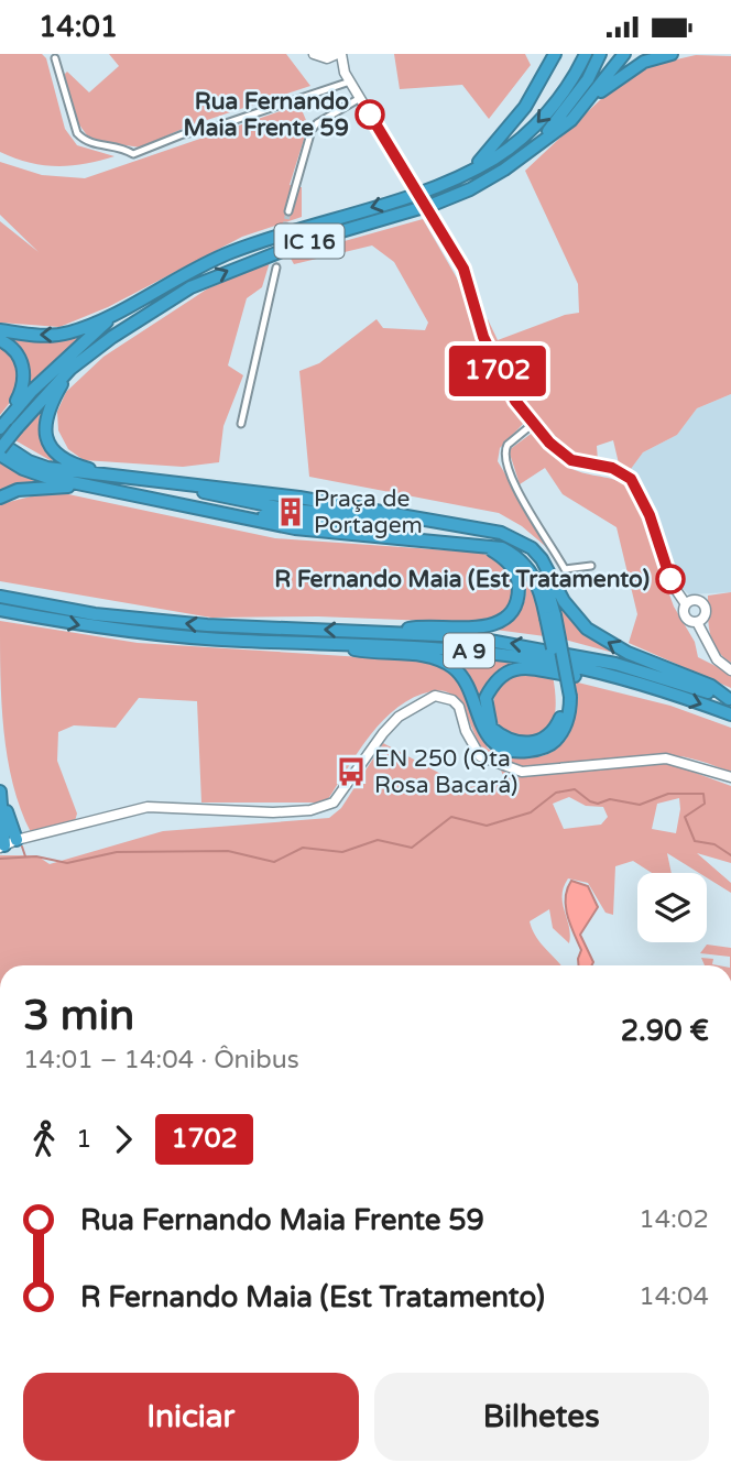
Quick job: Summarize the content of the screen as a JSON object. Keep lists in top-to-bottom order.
{
  "streets": {
    "highway": ["IC 16", "A 9"]
  },
  "places": {
    "other": ["Rua Fernando Maia Frente 59", "R Fernando Maia (Est Tratamento)"],
    "building": ["Praça de Portagem"],
    "bus stop": ["EN 250 (Qta Rosa Bacará)"]
  },
  "lines": ["bus line 1702"],
  "page": {
    "status": "14:01",
    "on_map": "1702",
    "heading": ["3 min", "14:01 – 14:04 · Ônibus", "2.90 €"],
    "legs": ["1", "1702"],
    "list": [
      {
        "name": "Rua Fernando Maia Frente 59",
        "value": "14:02"
      },
      {
        "name": "R Fernando Maia (Est Tratamento)",
        "value": "14:04"
      }
    ],
    "buttons": ["Iniciar", "Bilhetes"]
  }
}
